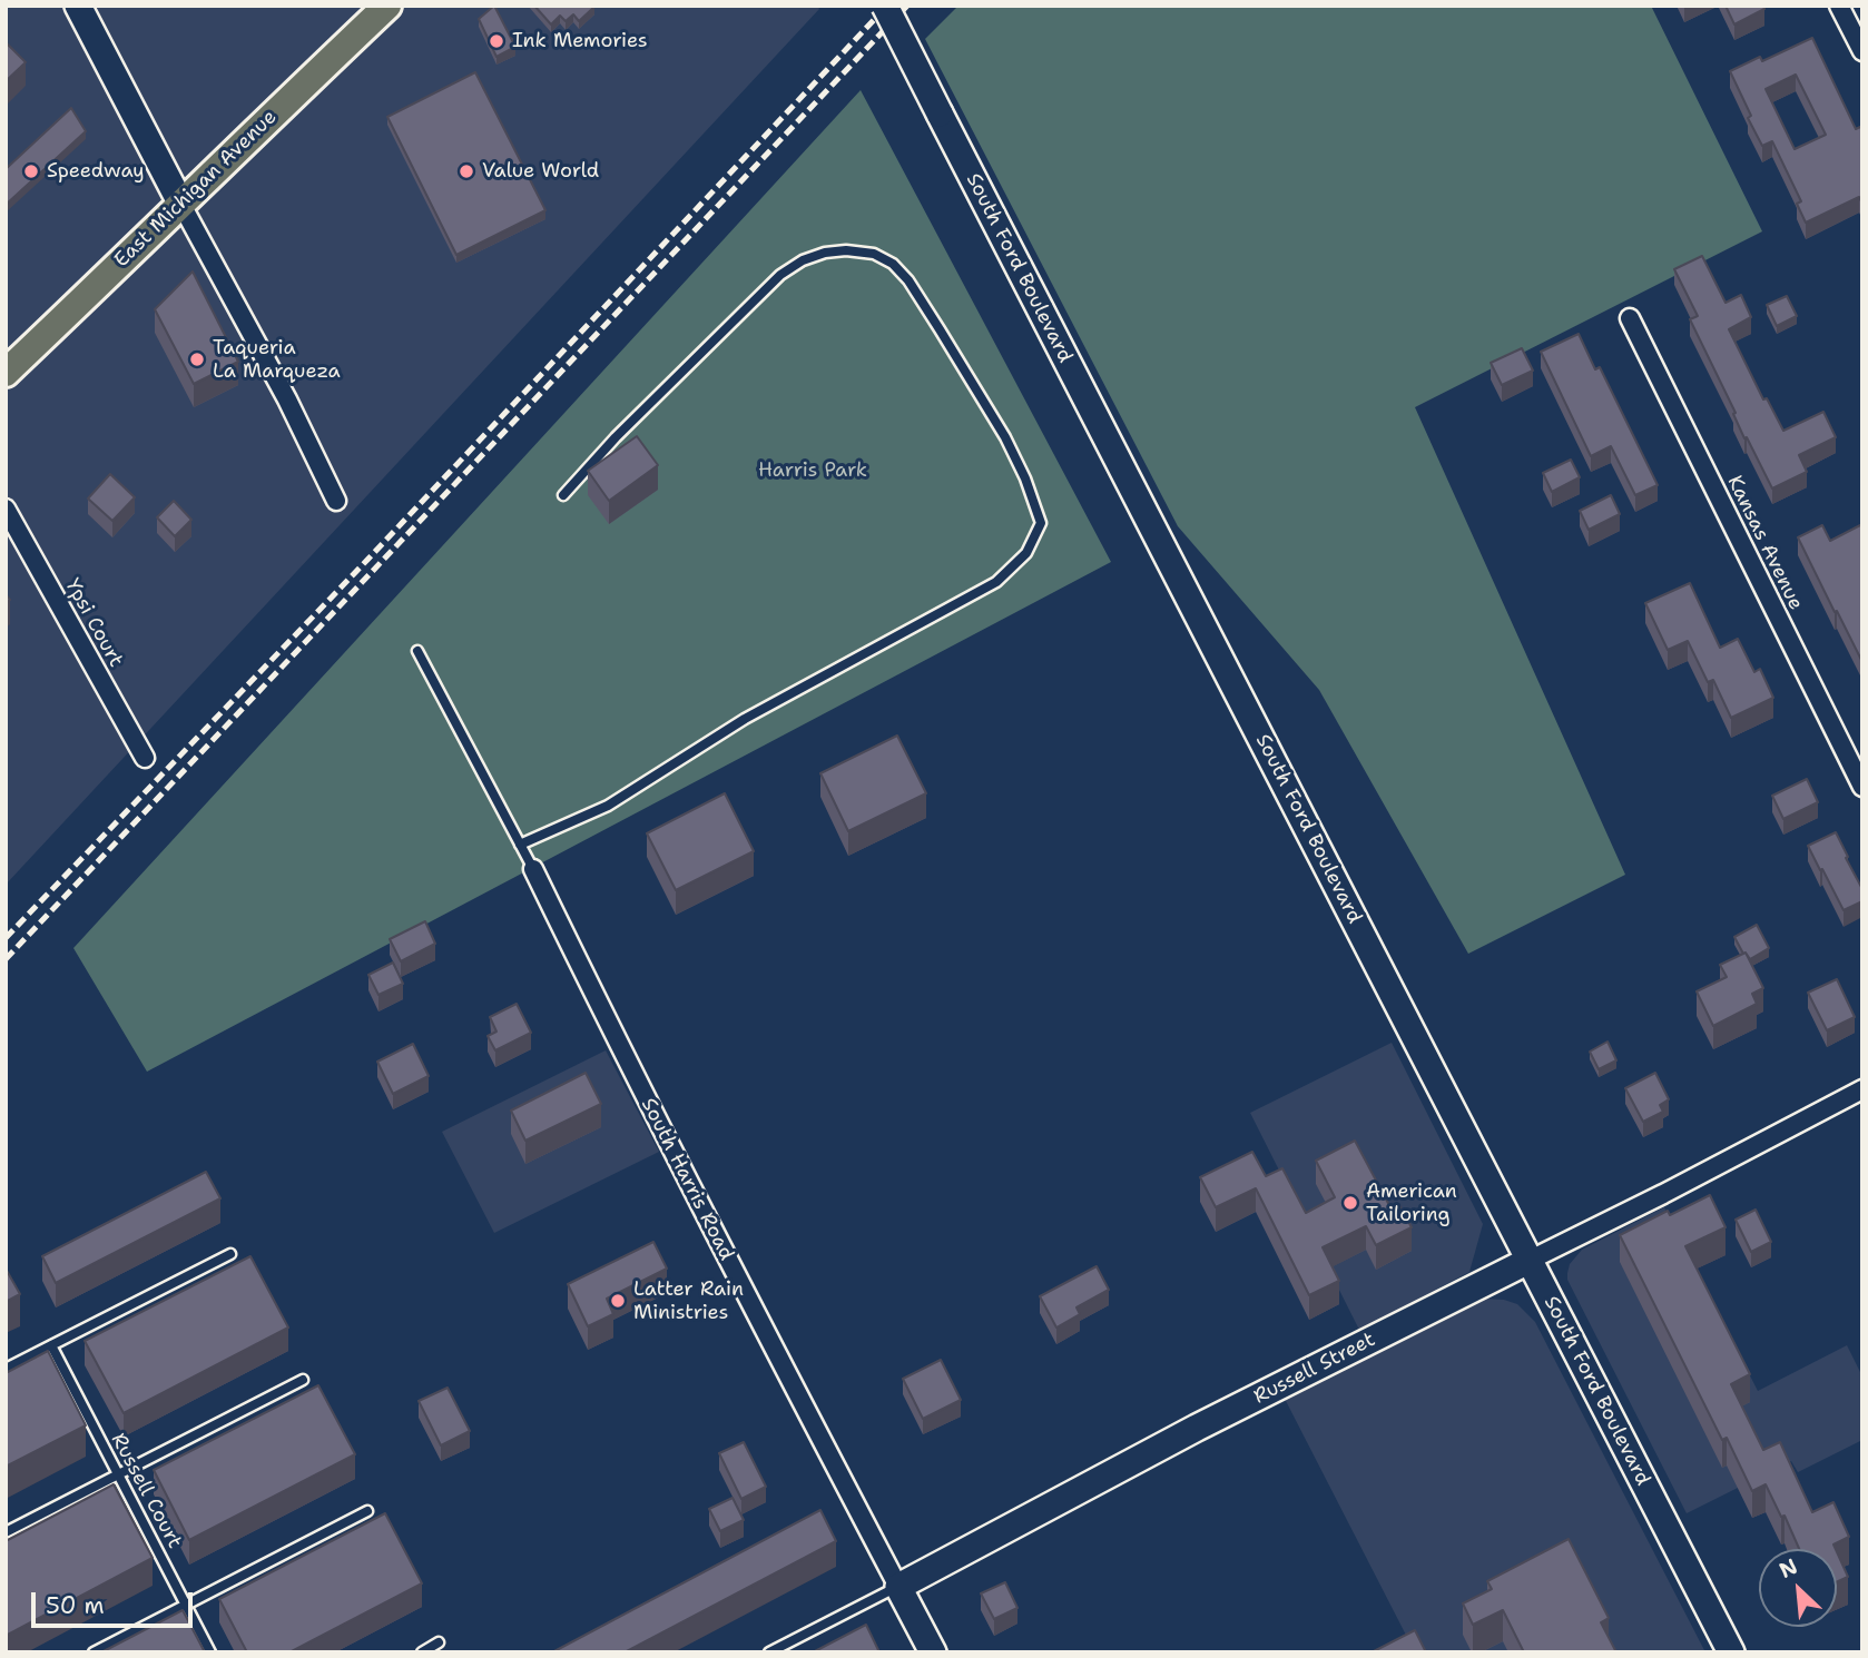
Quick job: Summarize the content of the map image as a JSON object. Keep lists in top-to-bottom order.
{
  "streets": {
    "main road": [
      "East Michigan Avenue",
      "South Ford Boulevard",
      "South Harris Road",
      "Russell Street"
    ],
    "street": ["Kansas Avenue", "Ypsi Court"],
    "lane": ["Russell Court"]
  },
  "crossings": [
    ["South Ford Boulevard", "Russell Street"],
    ["South Harris Road", "Russell Street"]
  ],
  "parks": ["Harris Park"],
  "places": [
    "Ink Memories",
    "Speedway",
    "Value World",
    "Taqueria La Marqueza",
    "American Tailoring",
    "Latter Rain Ministries"
  ],
  "scale_bar": "50 m",
  "north": "top left"
}
